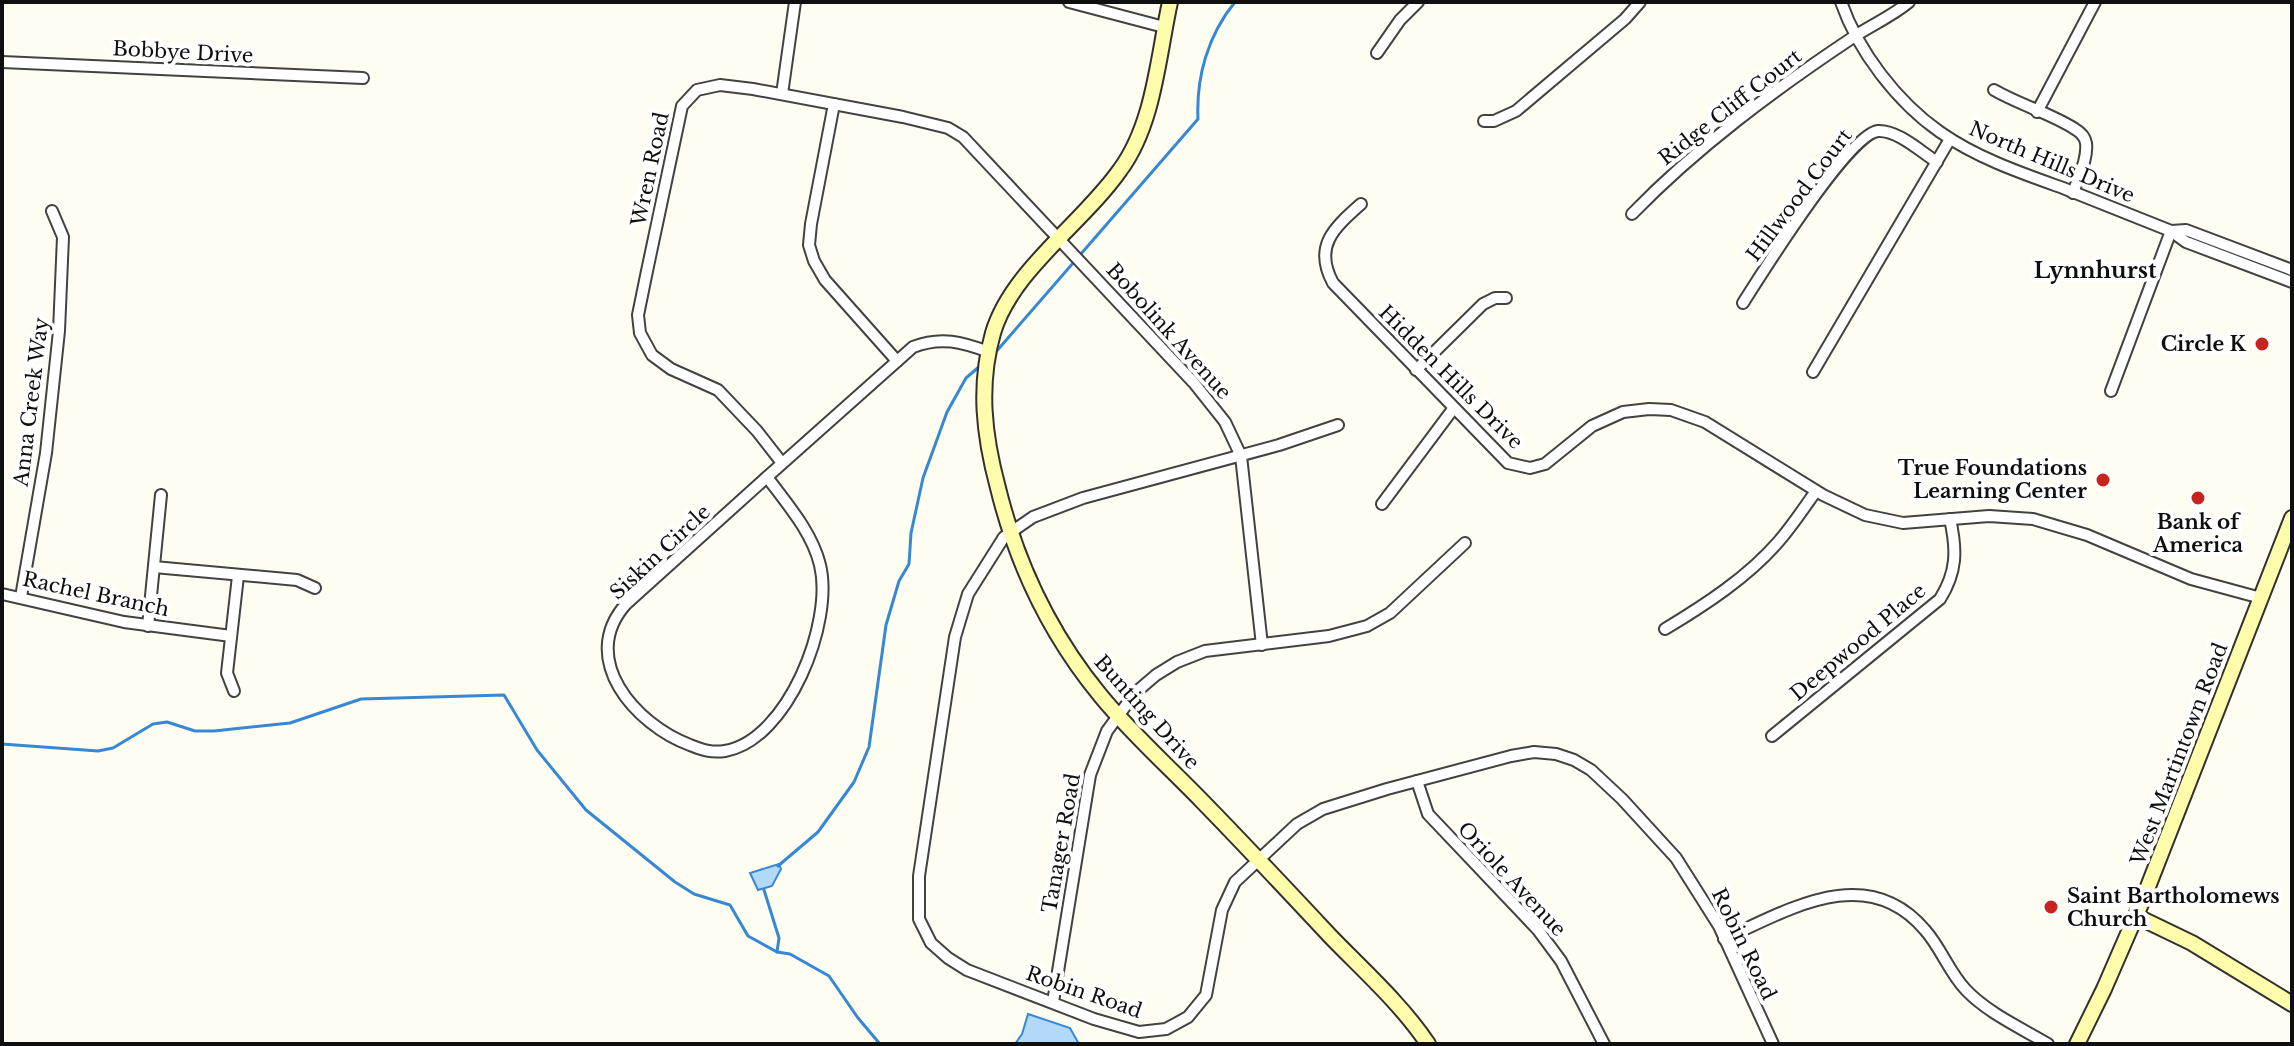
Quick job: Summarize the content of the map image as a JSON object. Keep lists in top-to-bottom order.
{
  "streets": {
    "street": [
      "Bobbye Drive",
      "Ridge Cliff Court",
      "North Hills Drive",
      "Wren Road",
      "Hillwood Court",
      "Bobolink Avenue",
      "Hidden Hills Drive",
      "Anna Creek Way",
      "Siskin Circle",
      "Rachel Branch",
      "Deepwood Place",
      "Bunting Drive",
      "West Martintown Road",
      "Tanager Road",
      "Oriole Avenue",
      "Robin Road"
    ]
  },
  "crossings": [
    ["Ridge Cliff Court", "North Hills Drive"],
    ["Wren Road", "Bobolink Avenue"],
    ["Wren Road", "Siskin Circle"],
    ["Wren Road", "Bunting Drive"],
    ["Bobolink Avenue", "Bunting Drive"],
    ["Bobolink Avenue", "Tanager Road"],
    ["Bobolink Avenue", "Robin Road"],
    ["Hidden Hills Drive", "Deepwood Place"],
    ["Hidden Hills Drive", "West Martintown Road"],
    ["Anna Creek Way", "Rachel Branch"],
    ["Siskin Circle", "Bunting Drive"],
    ["Bunting Drive", "Tanager Road"],
    ["Bunting Drive", "Robin Road"],
    ["Tanager Road", "Robin Road"],
    ["Oriole Avenue", "Robin Road"]
  ],
  "districts": ["Lynnhurst"],
  "places": [
    "Circle K",
    "True Foundations Learning Center",
    "Bank of America",
    "Saint Bartholomews Church"
  ]
}
